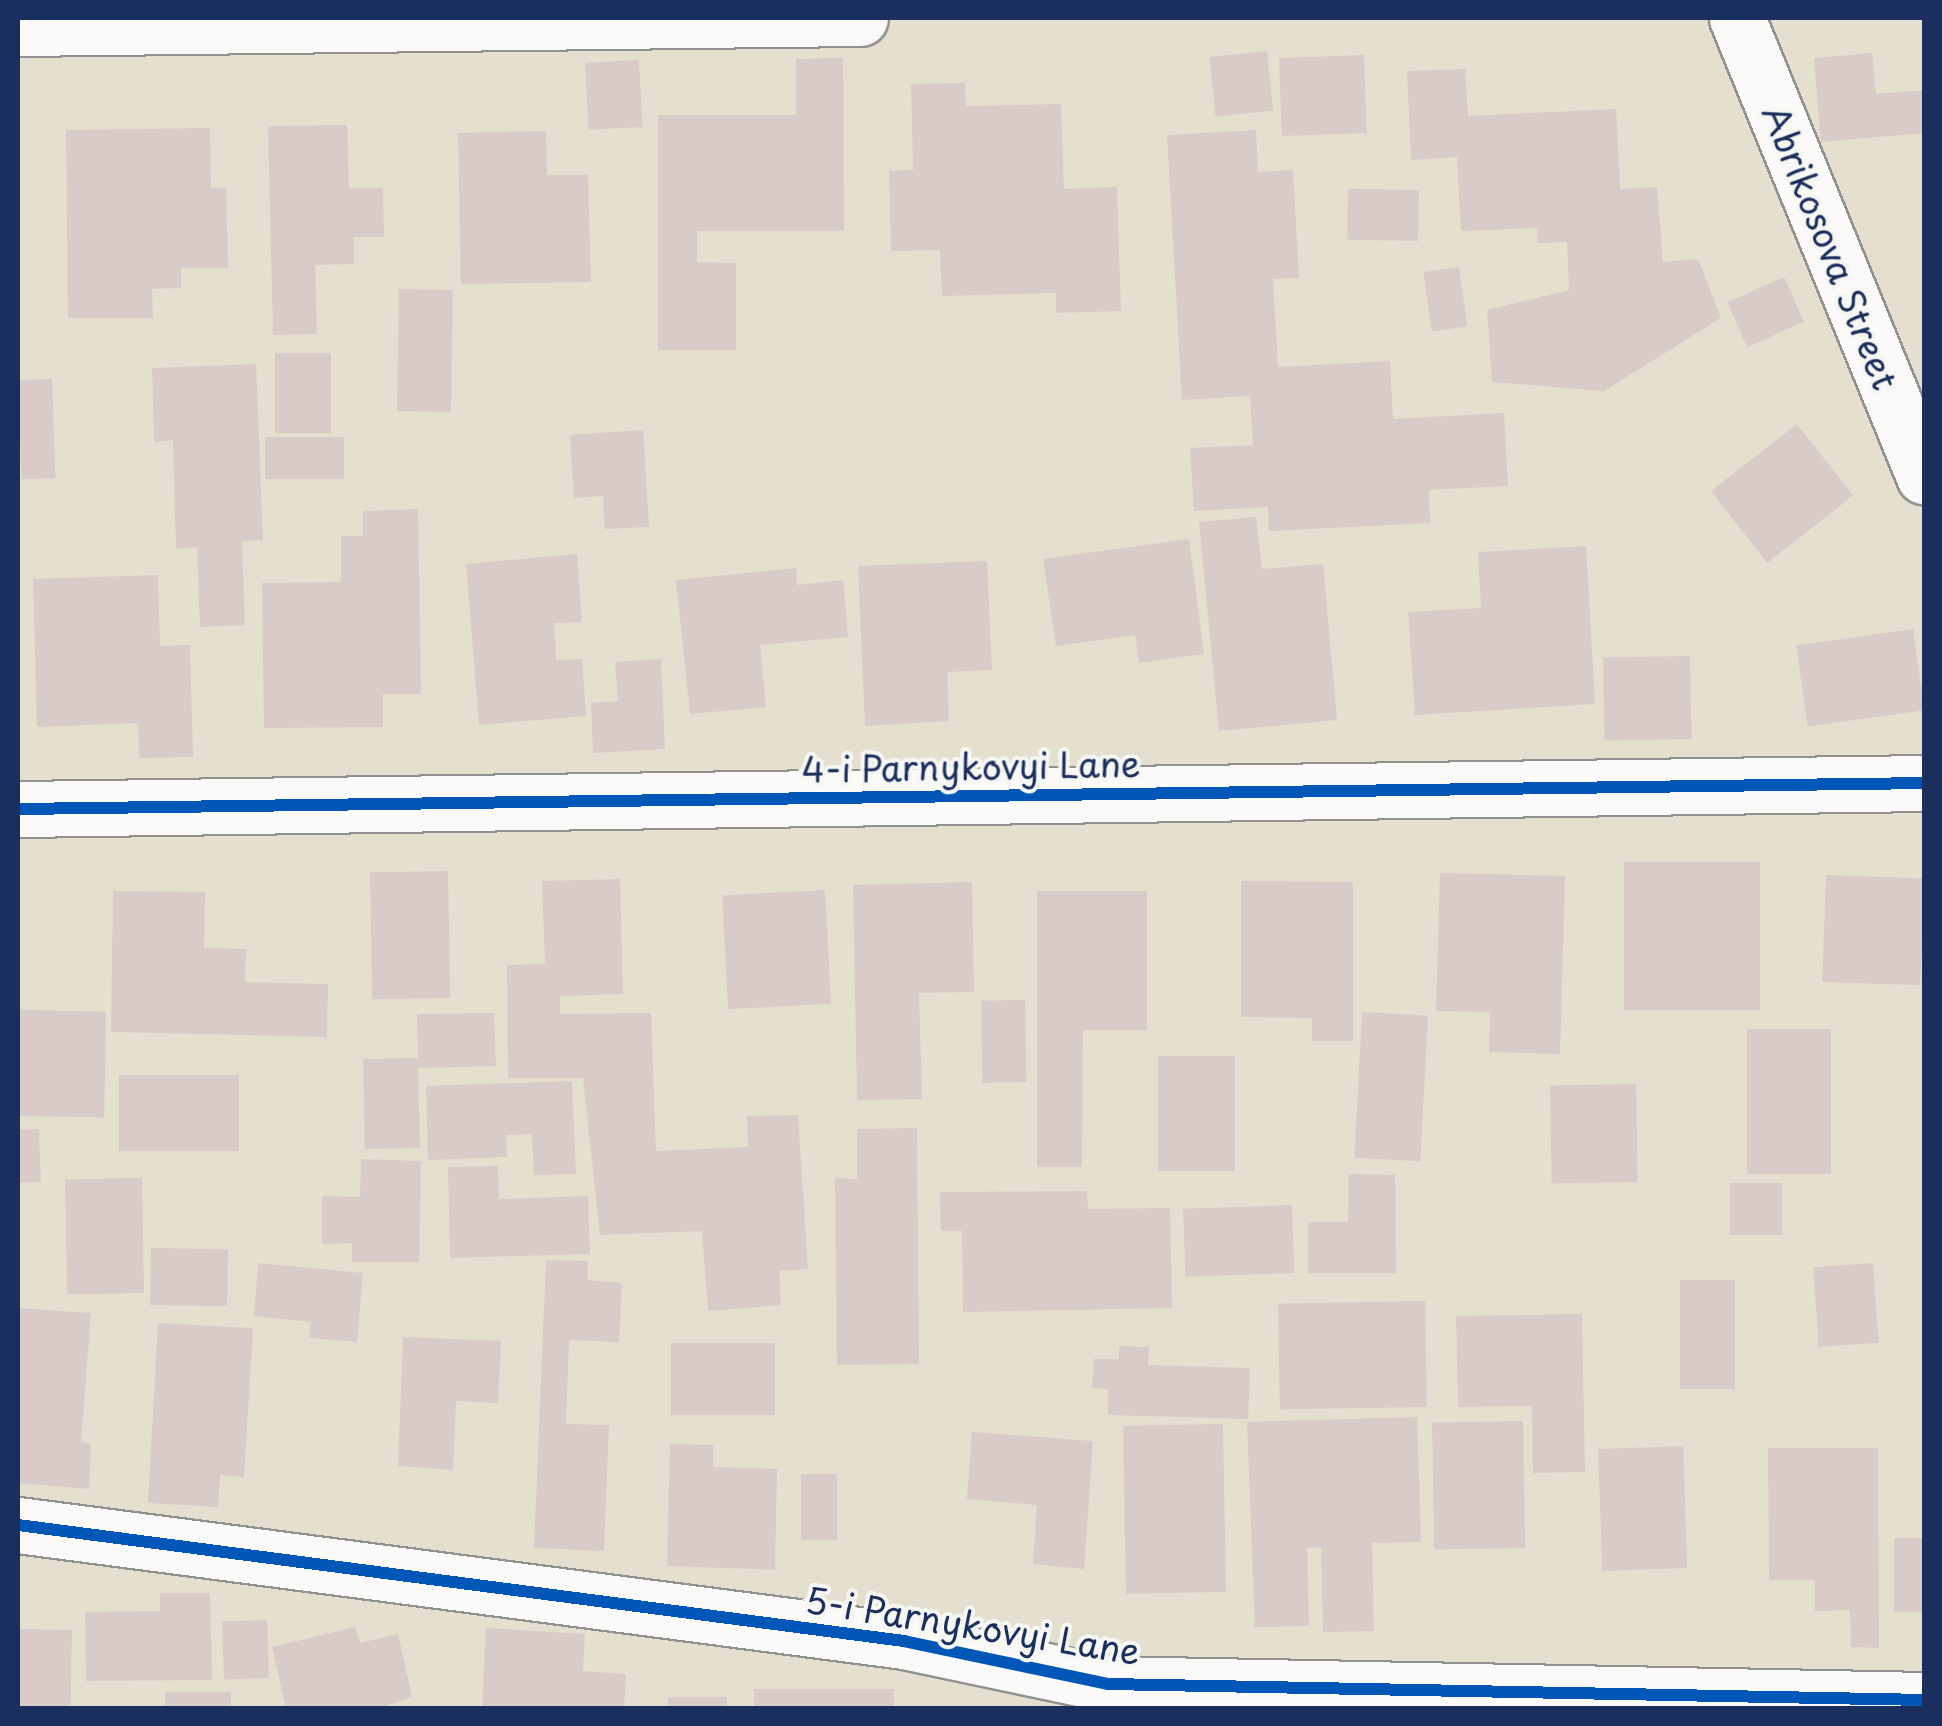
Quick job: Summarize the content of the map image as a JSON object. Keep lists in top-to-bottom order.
{
  "streets": {
    "street": ["Abrikosova Street", "4-i Parnykovyi Lane", "5-i Parnykovyi Lane"]
  }
}
